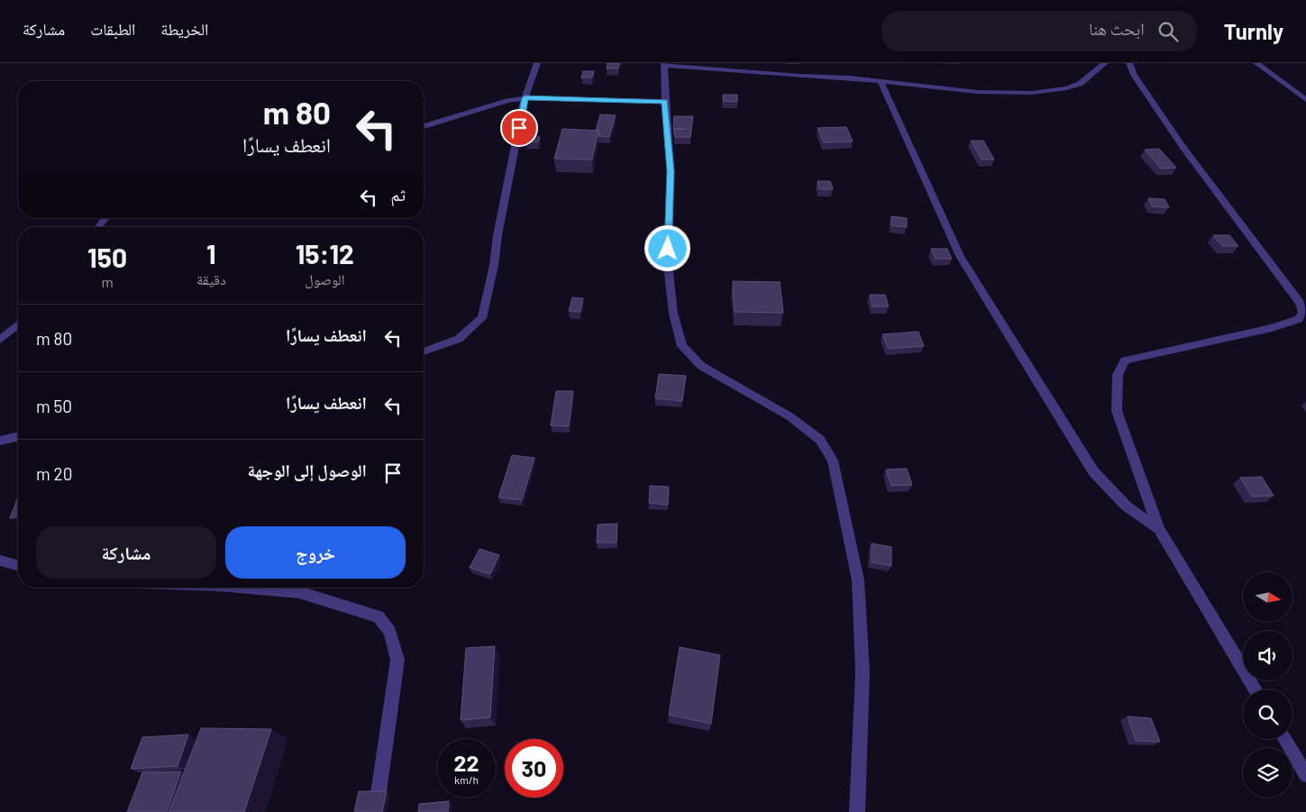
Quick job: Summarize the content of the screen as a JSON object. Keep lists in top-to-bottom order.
{
  "north": "right",
  "page": {
    "header": "Turnly",
    "search": "ابحث هنا",
    "nav": ["الخريطة", "الطبقات", "مشاركة"],
    "turn": ["80 m", "انعطف يسارًا"],
    "then": "ثم",
    "eta": [
      "15:12",
      "الوصول",
      "1",
      "دقيقة",
      "150",
      "m"
    ],
    "list": [
      {
        "name": "انعطف يسارًا",
        "value": "80 m"
      },
      {
        "name": "انعطف يسارًا",
        "value": "50 m"
      },
      {
        "name": "الوصول إلى الوجهة",
        "value": "20 m"
      }
    ],
    "buttons": ["خروج", "مشاركة"],
    "speed": "22 km/h",
    "limit": "30"
  }
}
